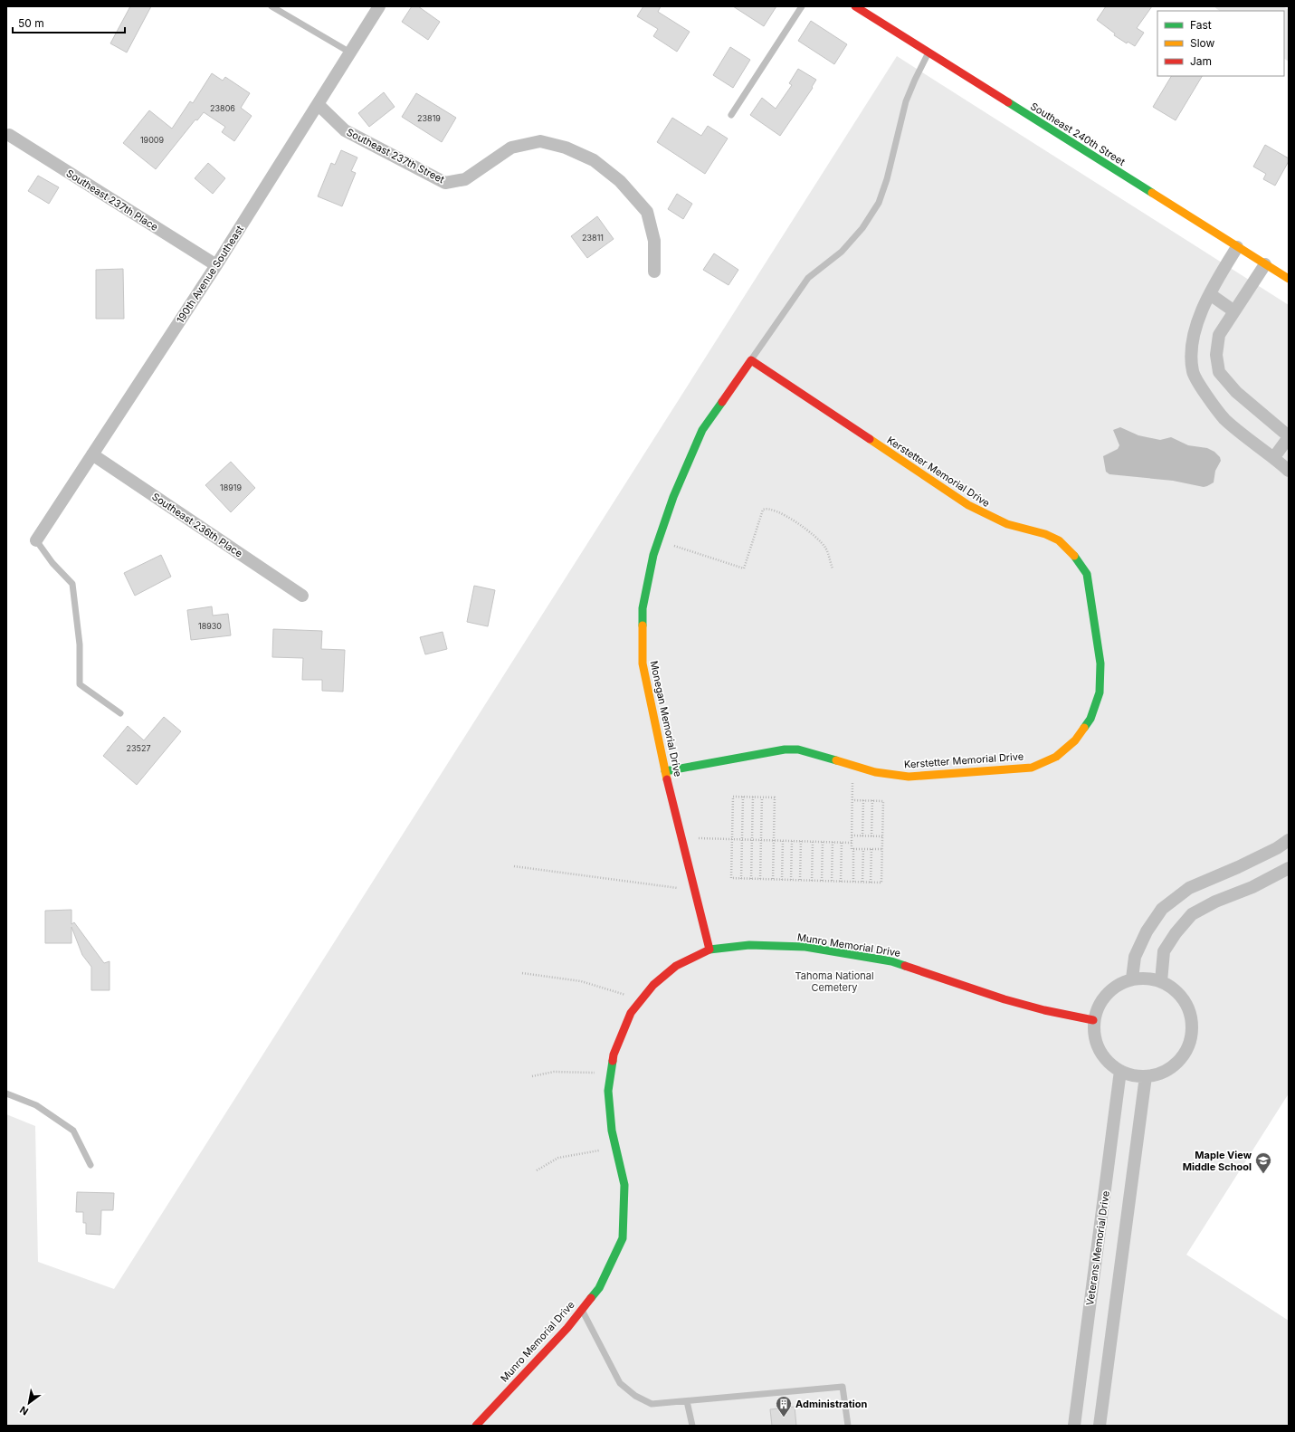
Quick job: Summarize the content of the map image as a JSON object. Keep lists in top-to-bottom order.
{
  "streets": {
    "street": [
      "Southeast 240th Street",
      "Southeast 237th Street",
      "Southeast 237th Place",
      "190th Avenue Southeast",
      "Kerstetter Memorial Drive",
      "Southeast 236th Place",
      "Monegan Memorial Drive",
      "Munro Memorial Drive",
      "Veterans Memorial Drive"
    ]
  },
  "crossings": [
    ["Southeast 237th Street", "190th Avenue Southeast"],
    ["Southeast 237th Place", "190th Avenue Southeast"],
    ["190th Avenue Southeast", "Southeast 236th Place"],
    ["Kerstetter Memorial Drive", "Monegan Memorial Drive"],
    ["Monegan Memorial Drive", "Munro Memorial Drive"],
    ["Munro Memorial Drive", "Veterans Memorial Drive"]
  ],
  "parks": ["Tahoma National Cemetery"],
  "places": {
    "school or university": ["Maple View Middle School"],
    "building": ["Administration"]
  },
  "house_numbers": [
    "23806",
    "23819",
    "19009",
    "23811",
    "18919",
    "18930",
    "23527"
  ],
  "legend": ["Fast", "Slow", "Jam"],
  "scale_bar": "50 m",
  "north": "bottom left"
}
